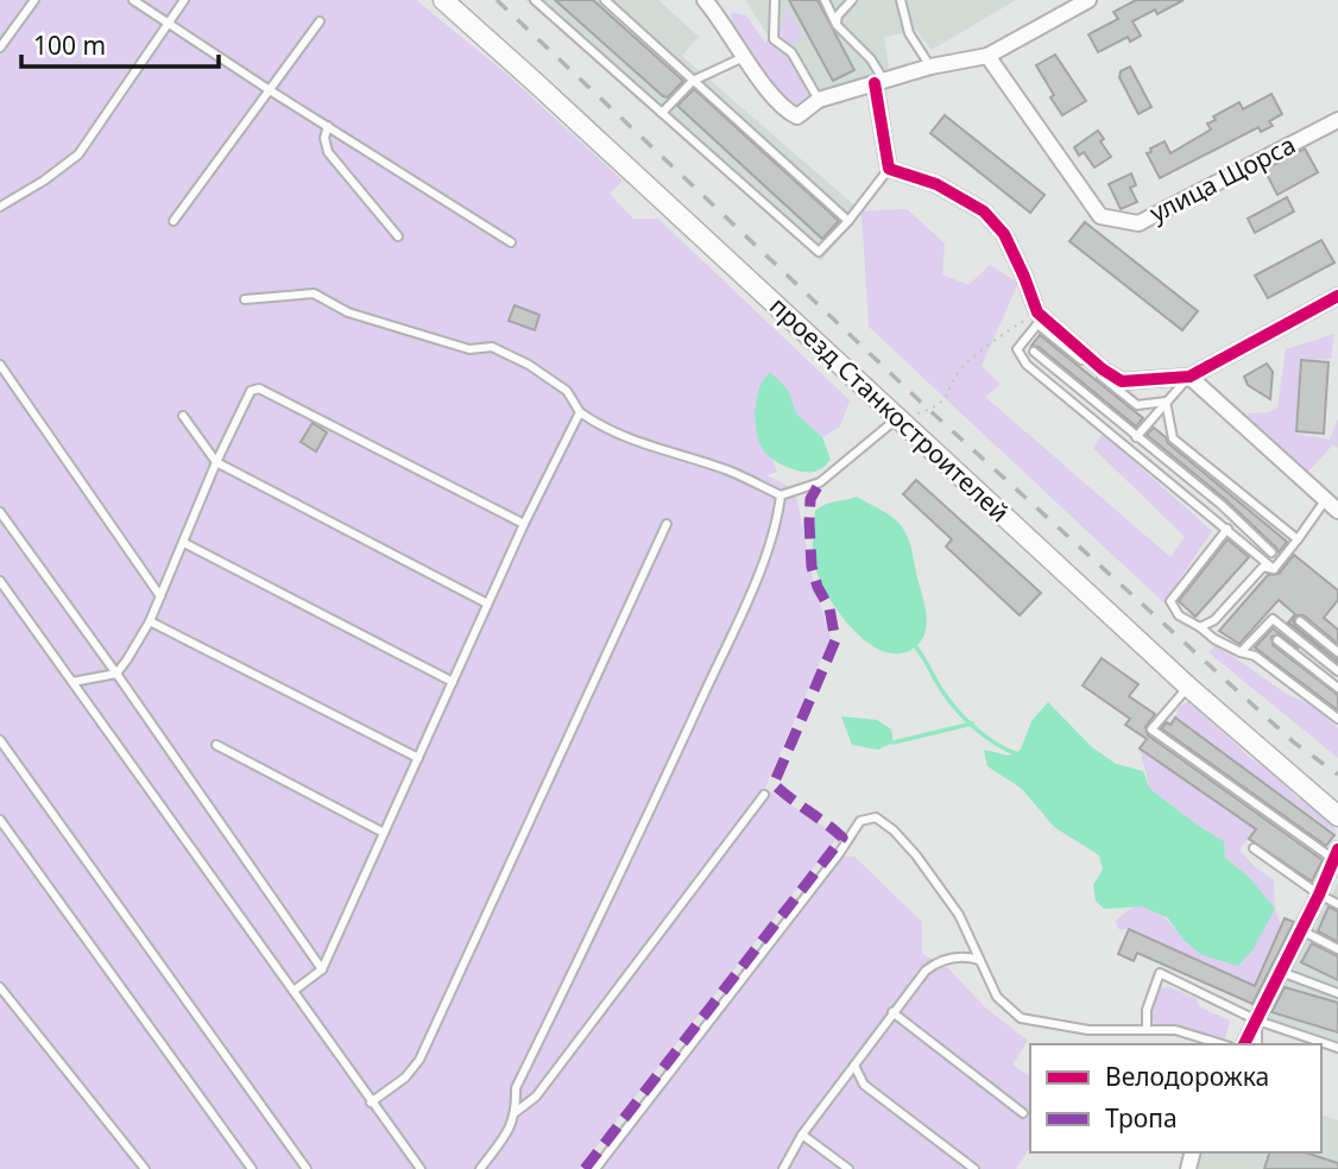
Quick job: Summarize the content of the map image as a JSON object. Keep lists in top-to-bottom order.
{
  "streets": {
    "main road": ["проезд Станкостроителей"],
    "street": ["улица Щорса"]
  },
  "legend": ["Велодорожка", "Тропа"],
  "scale_bar": "100 m"
}
